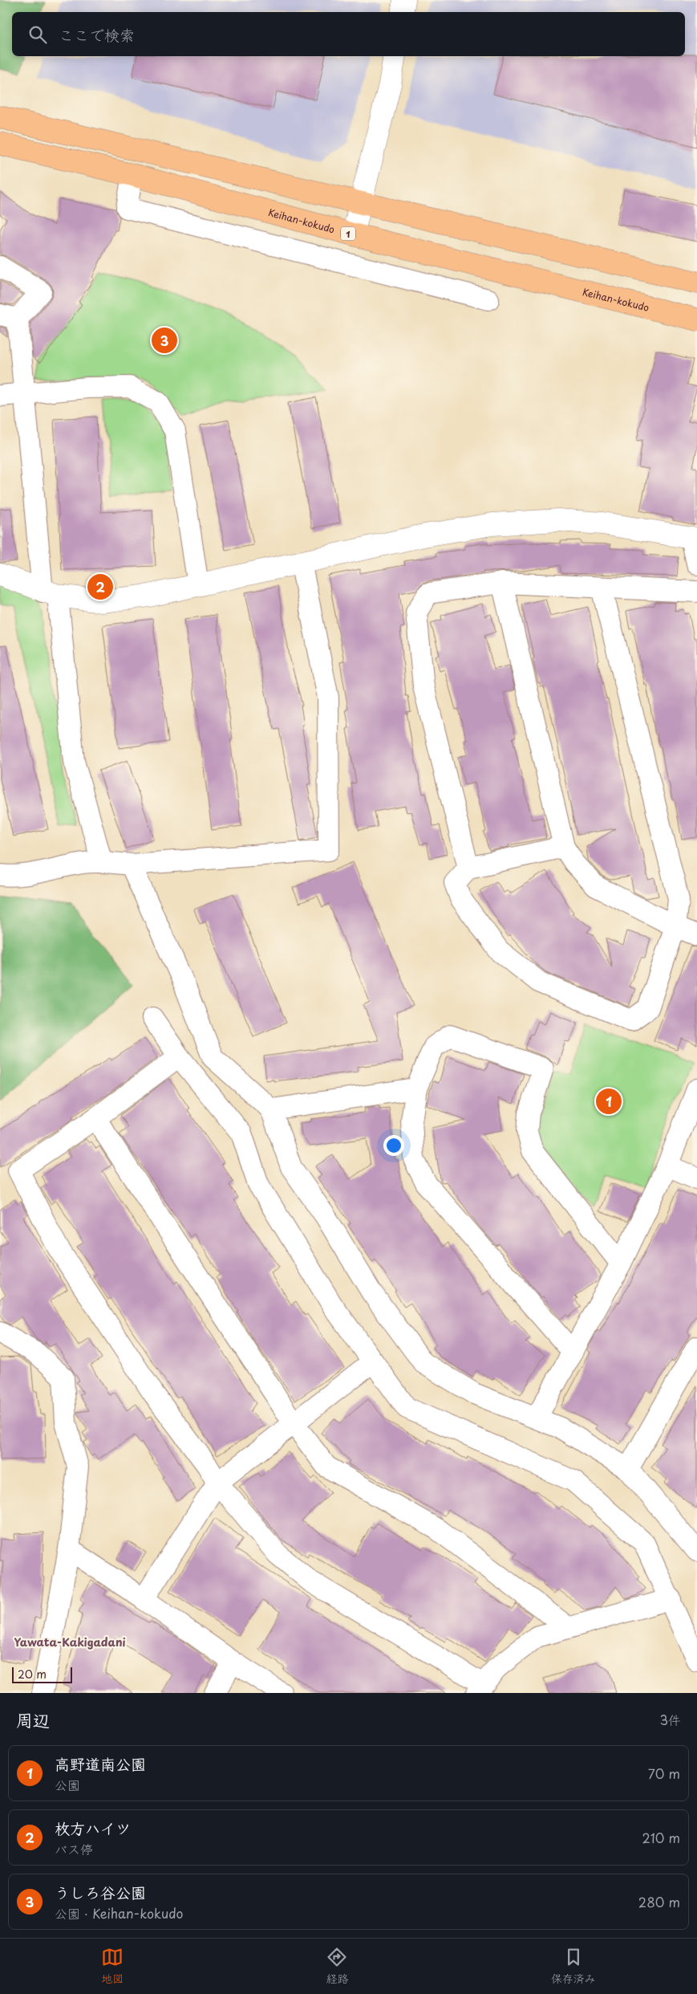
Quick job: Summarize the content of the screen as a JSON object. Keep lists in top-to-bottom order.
{
  "streets": {
    "highway": ["Keihan-kokudo", "1"]
  },
  "districts": ["Yawata-Kakigadani"],
  "scale_bar": "20 m",
  "page": {
    "search": "ここで検索",
    "pins": ["3", "2", "1"],
    "scale": "20 m",
    "heading": ["周辺", "3件"],
    "list": [
      {
        "mark": "1",
        "name": "高野道南公園",
        "note": "公園",
        "value": "70 m"
      },
      {
        "mark": "2",
        "name": "枚方ハイツ",
        "note": "バス停",
        "value": "210 m"
      },
      {
        "mark": "3",
        "name": "うしろ谷公園",
        "note": "公園 · Keihan-kokudo",
        "value": "280 m"
      }
    ],
    "nav": ["地図", "経路", "保存済み"]
  }
}
